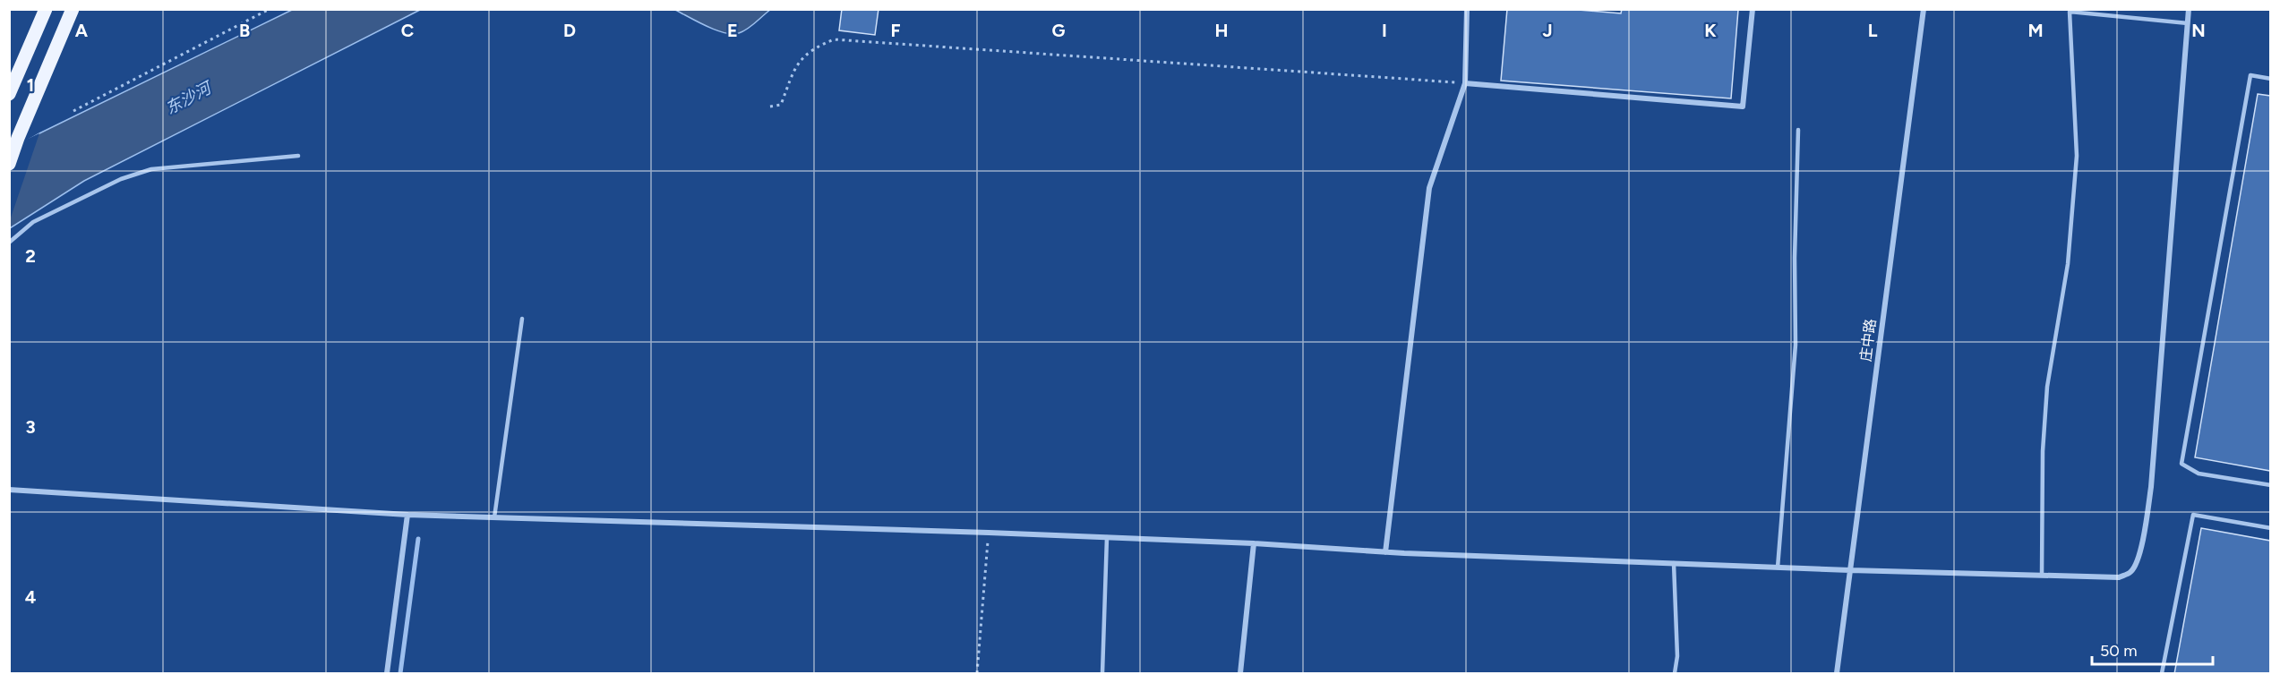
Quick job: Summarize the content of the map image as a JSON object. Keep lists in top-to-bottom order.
{
  "streets": {
    "street": ["庄中路"]
  },
  "water": ["东沙河"],
  "scale_bar": "50 m",
  "grid": {
    "columns": [
      "A",
      "B",
      "C",
      "D",
      "E",
      "F",
      "G",
      "H",
      "I",
      "J",
      "K",
      "L",
      "M",
      "N"
    ],
    "rows": [
      "1",
      "2",
      "3",
      "4"
    ]
  }
}
